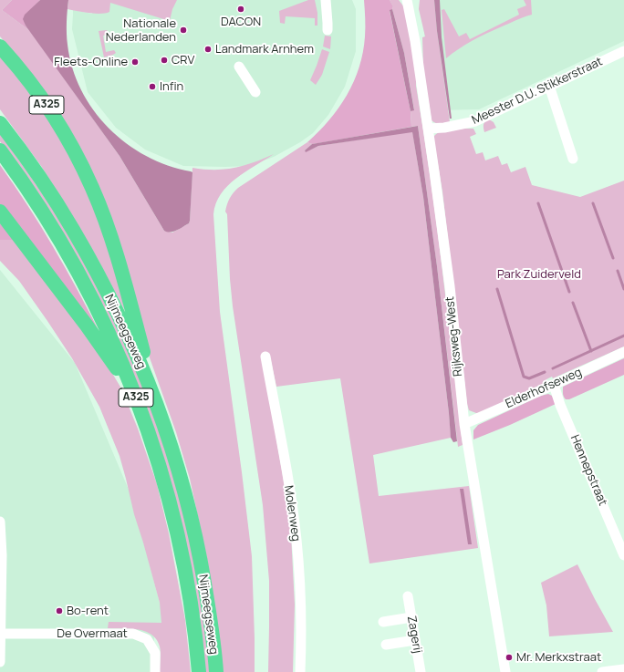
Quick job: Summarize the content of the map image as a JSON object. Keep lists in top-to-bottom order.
{
  "streets": {
    "highway": ["A325", "Nijmeegseweg"],
    "street": [
      "Meester D.U. Stikkerstraat",
      "Rijksweg-West",
      "Elderhofseweg",
      "Hennepstraat",
      "Molenweg",
      "De Overmaat",
      "Zagerij"
    ]
  },
  "crossings": [
    ["Meester D.U. Stikkerstraat", "Rijksweg-West"],
    ["A325", "Nijmeegseweg"],
    ["Rijksweg-West", "Elderhofseweg"],
    ["Elderhofseweg", "Hennepstraat"]
  ],
  "parks": ["Park Zuiderveld"],
  "places": [
    "DACON",
    "Nationale Nederlanden",
    "Landmark Arnhem",
    "CRV",
    "Fleets-Online",
    "Infin",
    "Bo-rent",
    "Mr. Merkxstraat"
  ]
}
